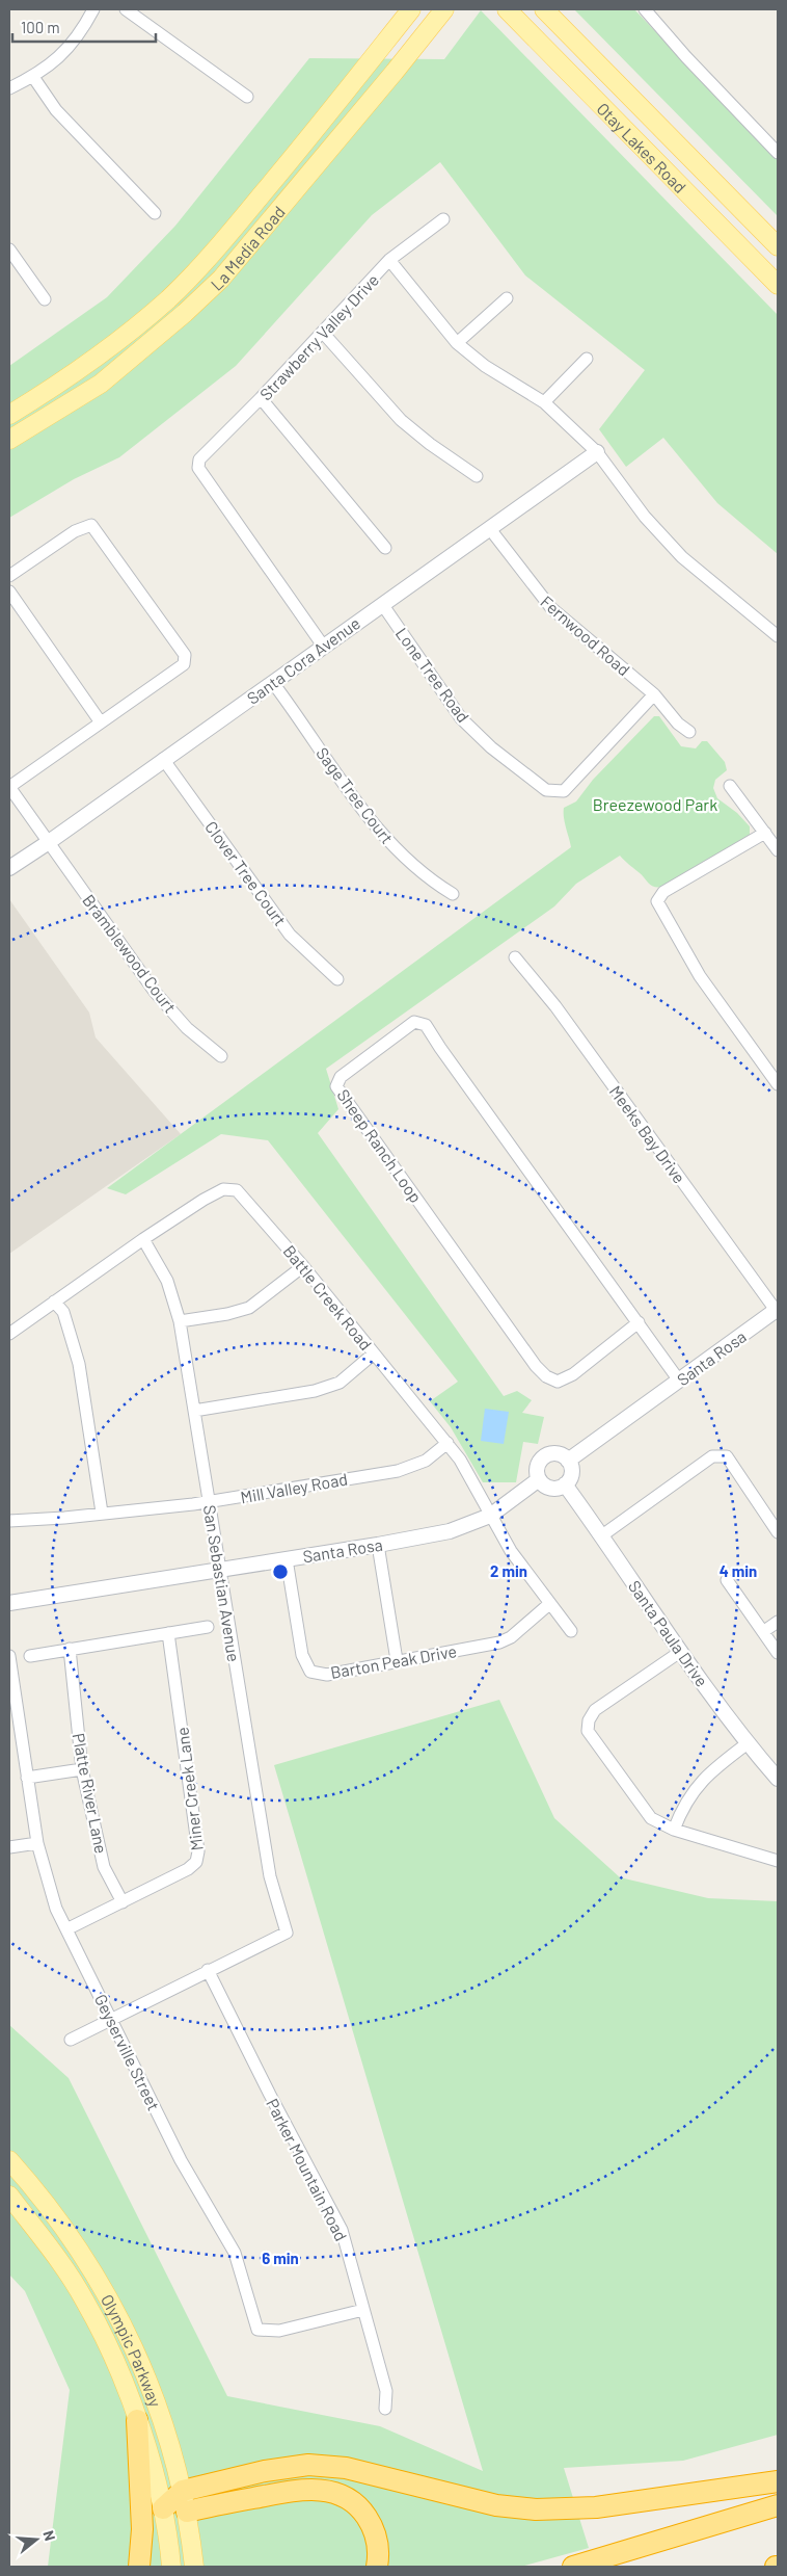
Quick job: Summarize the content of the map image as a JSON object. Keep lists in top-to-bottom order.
{
  "streets": {
    "main road": ["Otay Lakes Road", "La Media Road", "Olympic Parkway"],
    "street": [
      "Strawberry Valley Drive",
      "Fernwood Road",
      "Santa Cora Avenue",
      "Lone Tree Road",
      "Sage Tree Court",
      "Clover Tree Court",
      "Bramblewood Court",
      "Meeks Bay Drive",
      "Sheep Ranch Loop",
      "Battle Creek Road",
      "Santa Rosa",
      "Mill Valley Road",
      "San Sebastian Avenue",
      "Santa Paula Drive",
      "Barton Peak Drive",
      "Miner Creek Lane",
      "Platte River Lane",
      "Geyserville Street",
      "Parker Mountain Road"
    ]
  },
  "crossings": [
    ["Strawberry Valley Drive", "Santa Cora Avenue"],
    ["Fernwood Road", "Santa Cora Avenue"],
    ["Fernwood Road", "Lone Tree Road"],
    ["Santa Cora Avenue", "Lone Tree Road"],
    ["Santa Cora Avenue", "Sage Tree Court"],
    ["Santa Cora Avenue", "Clover Tree Court"],
    ["Santa Cora Avenue", "Bramblewood Court"],
    ["Meeks Bay Drive", "Santa Rosa"],
    ["Sheep Ranch Loop", "Santa Rosa"],
    ["Battle Creek Road", "Santa Rosa"],
    ["Battle Creek Road", "Mill Valley Road"],
    ["Battle Creek Road", "San Sebastian Avenue"],
    ["Battle Creek Road", "Barton Peak Drive"],
    ["Santa Rosa", "San Sebastian Avenue"],
    ["Santa Rosa", "Santa Paula Drive"],
    ["Santa Rosa", "Barton Peak Drive"],
    ["Mill Valley Road", "San Sebastian Avenue"],
    ["San Sebastian Avenue", "Parker Mountain Road"],
    ["Miner Creek Lane", "Platte River Lane"],
    ["Miner Creek Lane", "Geyserville Street"],
    ["Geyserville Street", "Parker Mountain Road"]
  ],
  "parks": ["Breezewood Park"],
  "scale_bar": "100 m",
  "north": "right",
  "rings": ["2 min", "4 min", "6 min"]
}
